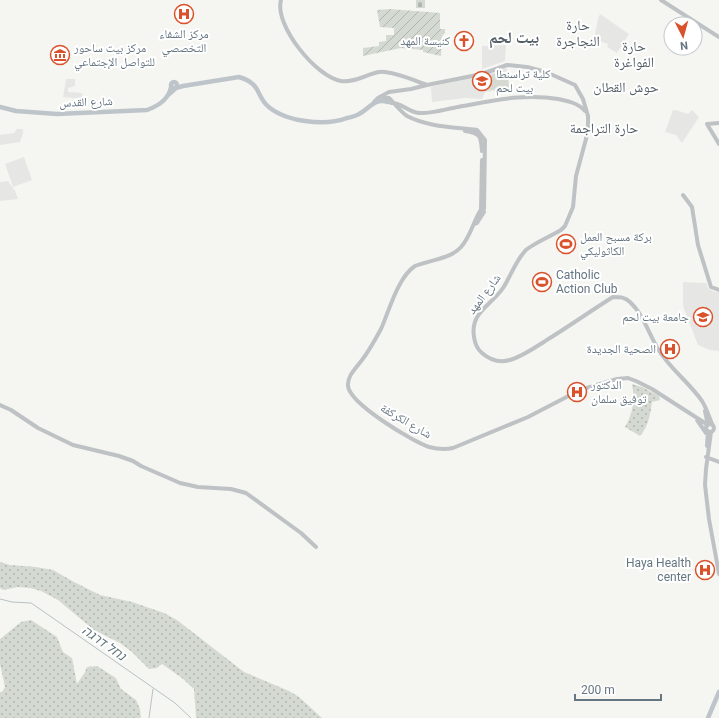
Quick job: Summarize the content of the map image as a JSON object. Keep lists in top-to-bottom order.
{
  "streets": {
    "main road": ["شارع القدس"],
    "street": ["شارع المهد", "شارع الكركفة"]
  },
  "crossings": [
    ["شارع المهد", "شارع الكركفة"]
  ],
  "districts": [
    "حارة النجاجرة",
    "بيت لحم",
    "حارة الفواغرة",
    "حوش القطان",
    "حارة التراجمة"
  ],
  "water": ["נחל דרגה"],
  "places": {
    "hospital": [
      "مركز الشفاء التخصصي",
      "الصحية الجديدة",
      "الدكتور توفيق سلمان",
      "Haya Health center"
    ],
    "church": ["كنيسة المهد"],
    "museum": ["مركز بيت ساحور للتواصل الإجتماعي"],
    "school or university": ["كلية تراسنطا بيت لحم", "جامعة بيت لحم"],
    "sports": ["بركة مسبح العمل الكاثوليكي", "Catholic Action Club"]
  },
  "scale_bar": "200 m",
  "north": "bottom"
}
